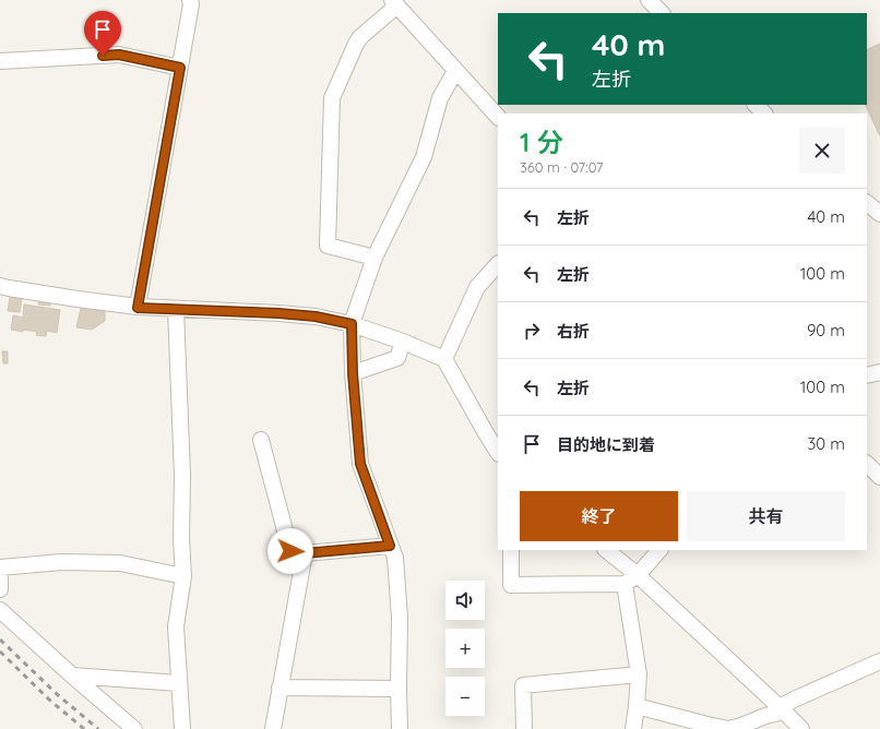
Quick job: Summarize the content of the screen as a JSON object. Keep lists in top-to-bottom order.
{
  "page": {
    "turn": ["40 m", "左折"],
    "heading": ["1 分", "360 m · 07:07"],
    "list": [
      {
        "name": "左折",
        "value": "40 m"
      },
      {
        "name": "左折",
        "value": "100 m"
      },
      {
        "name": "右折",
        "value": "90 m"
      },
      {
        "name": "左折",
        "value": "100 m"
      },
      {
        "name": "目的地に到着",
        "value": "30 m"
      }
    ],
    "buttons": ["終了", "共有"],
    "map_buttons": ["+", "−"]
  }
}
